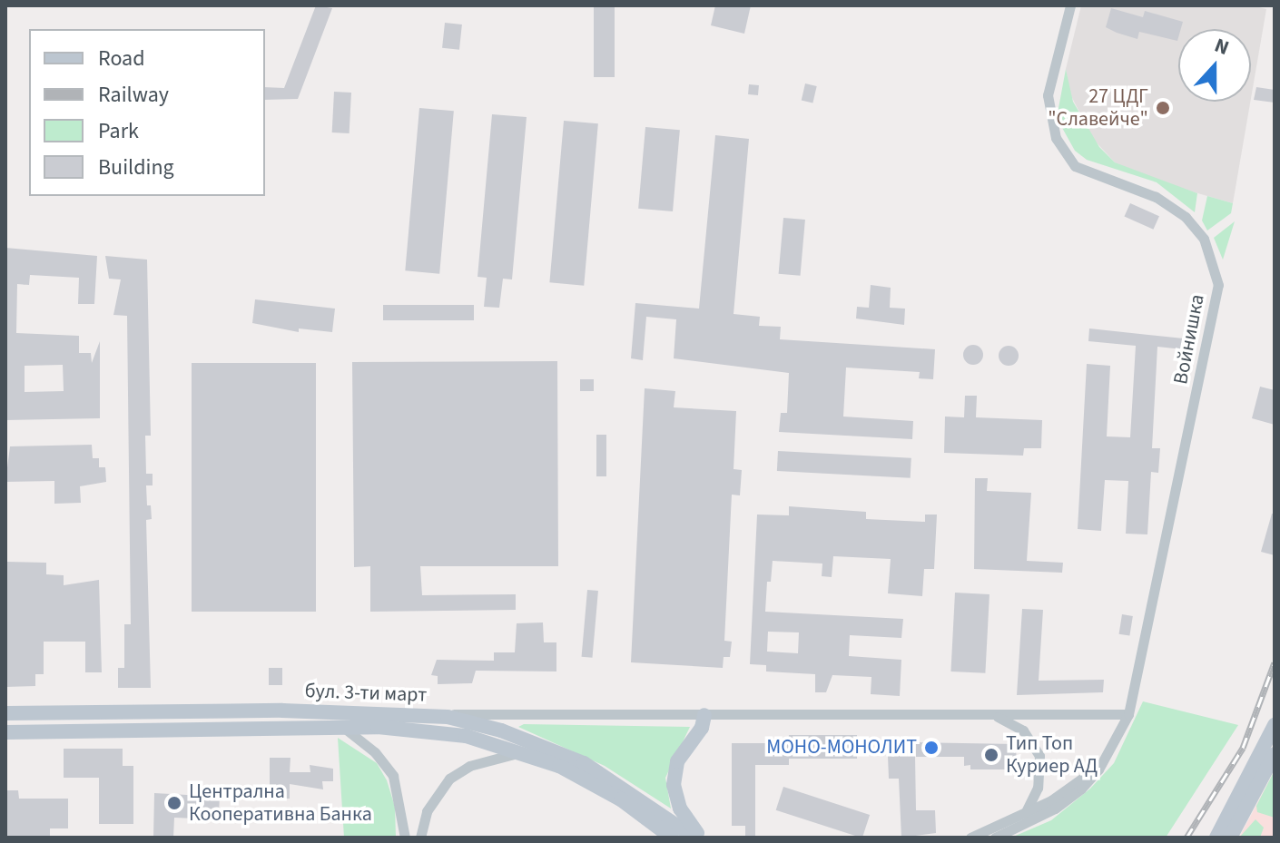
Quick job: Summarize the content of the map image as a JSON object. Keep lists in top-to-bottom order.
{
  "streets": {
    "main road": ["бул. 3-ти март"],
    "street": ["Войнишка"]
  },
  "places": [
    "27 ЦДГ \"Славейче\"",
    "МОНО-МОНОЛИТ",
    "Тип Топ Куриер АД",
    "Централна Кооперативна Банка"
  ],
  "legend": [
    "Road",
    "Railway",
    "Park",
    "Building"
  ],
  "north": "top"
}
